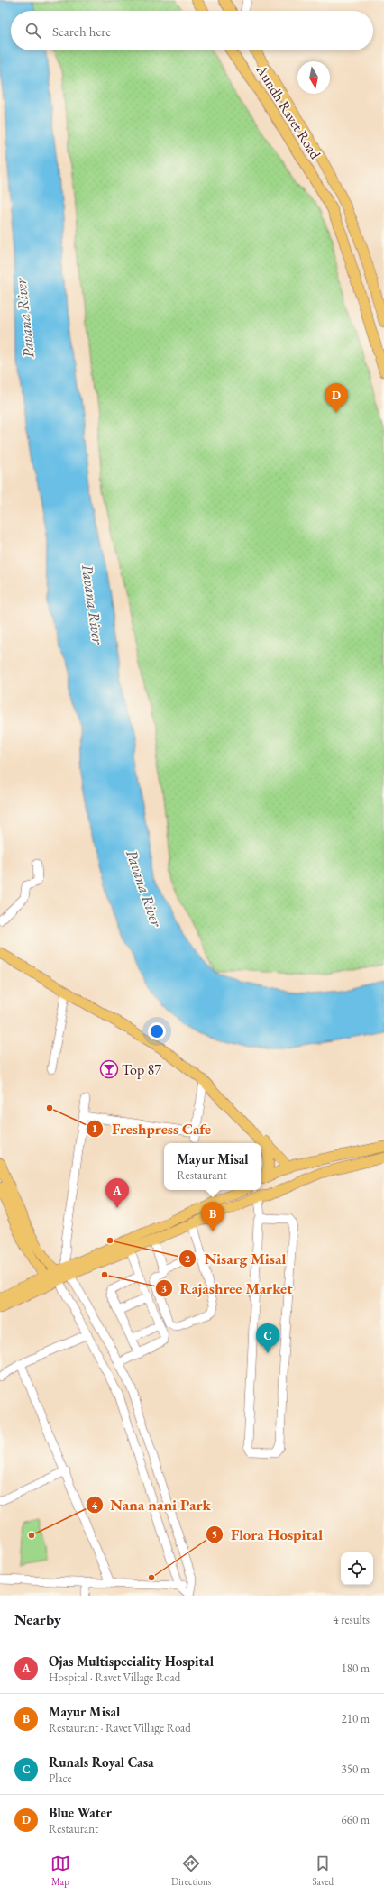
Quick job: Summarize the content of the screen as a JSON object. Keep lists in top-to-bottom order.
{
  "streets": {
    "main road": ["Aundh Ravet Road"]
  },
  "water": ["Pavana River"],
  "places": {
    "bar": ["Top 87"],
    "other": [
      "Freshpress Cafe",
      "Nisarg Misal",
      "Rajashree Market",
      "Nana nani Park",
      "Flora Hospital"
    ]
  },
  "north": "bottom",
  "page": {
    "search": "Search here",
    "pins": [
      "D",
      "A",
      "B",
      "C"
    ],
    "popup": ["Mayur Misal", "Restaurant"],
    "heading": ["Nearby", "4 results"],
    "list": [
      {
        "mark": "A",
        "name": "Ojas Multispeciality Hospital",
        "note": "Hospital · Ravet Village Road",
        "value": "180 m"
      },
      {
        "mark": "B",
        "name": "Mayur Misal",
        "note": "Restaurant · Ravet Village Road",
        "value": "210 m"
      },
      {
        "mark": "C",
        "name": "Runals Royal Casa",
        "note": "Place",
        "value": "350 m"
      },
      {
        "mark": "D",
        "name": "Blue Water",
        "note": "Restaurant",
        "value": "660 m"
      }
    ],
    "nav": ["Map", "Directions", "Saved"]
  }
}
